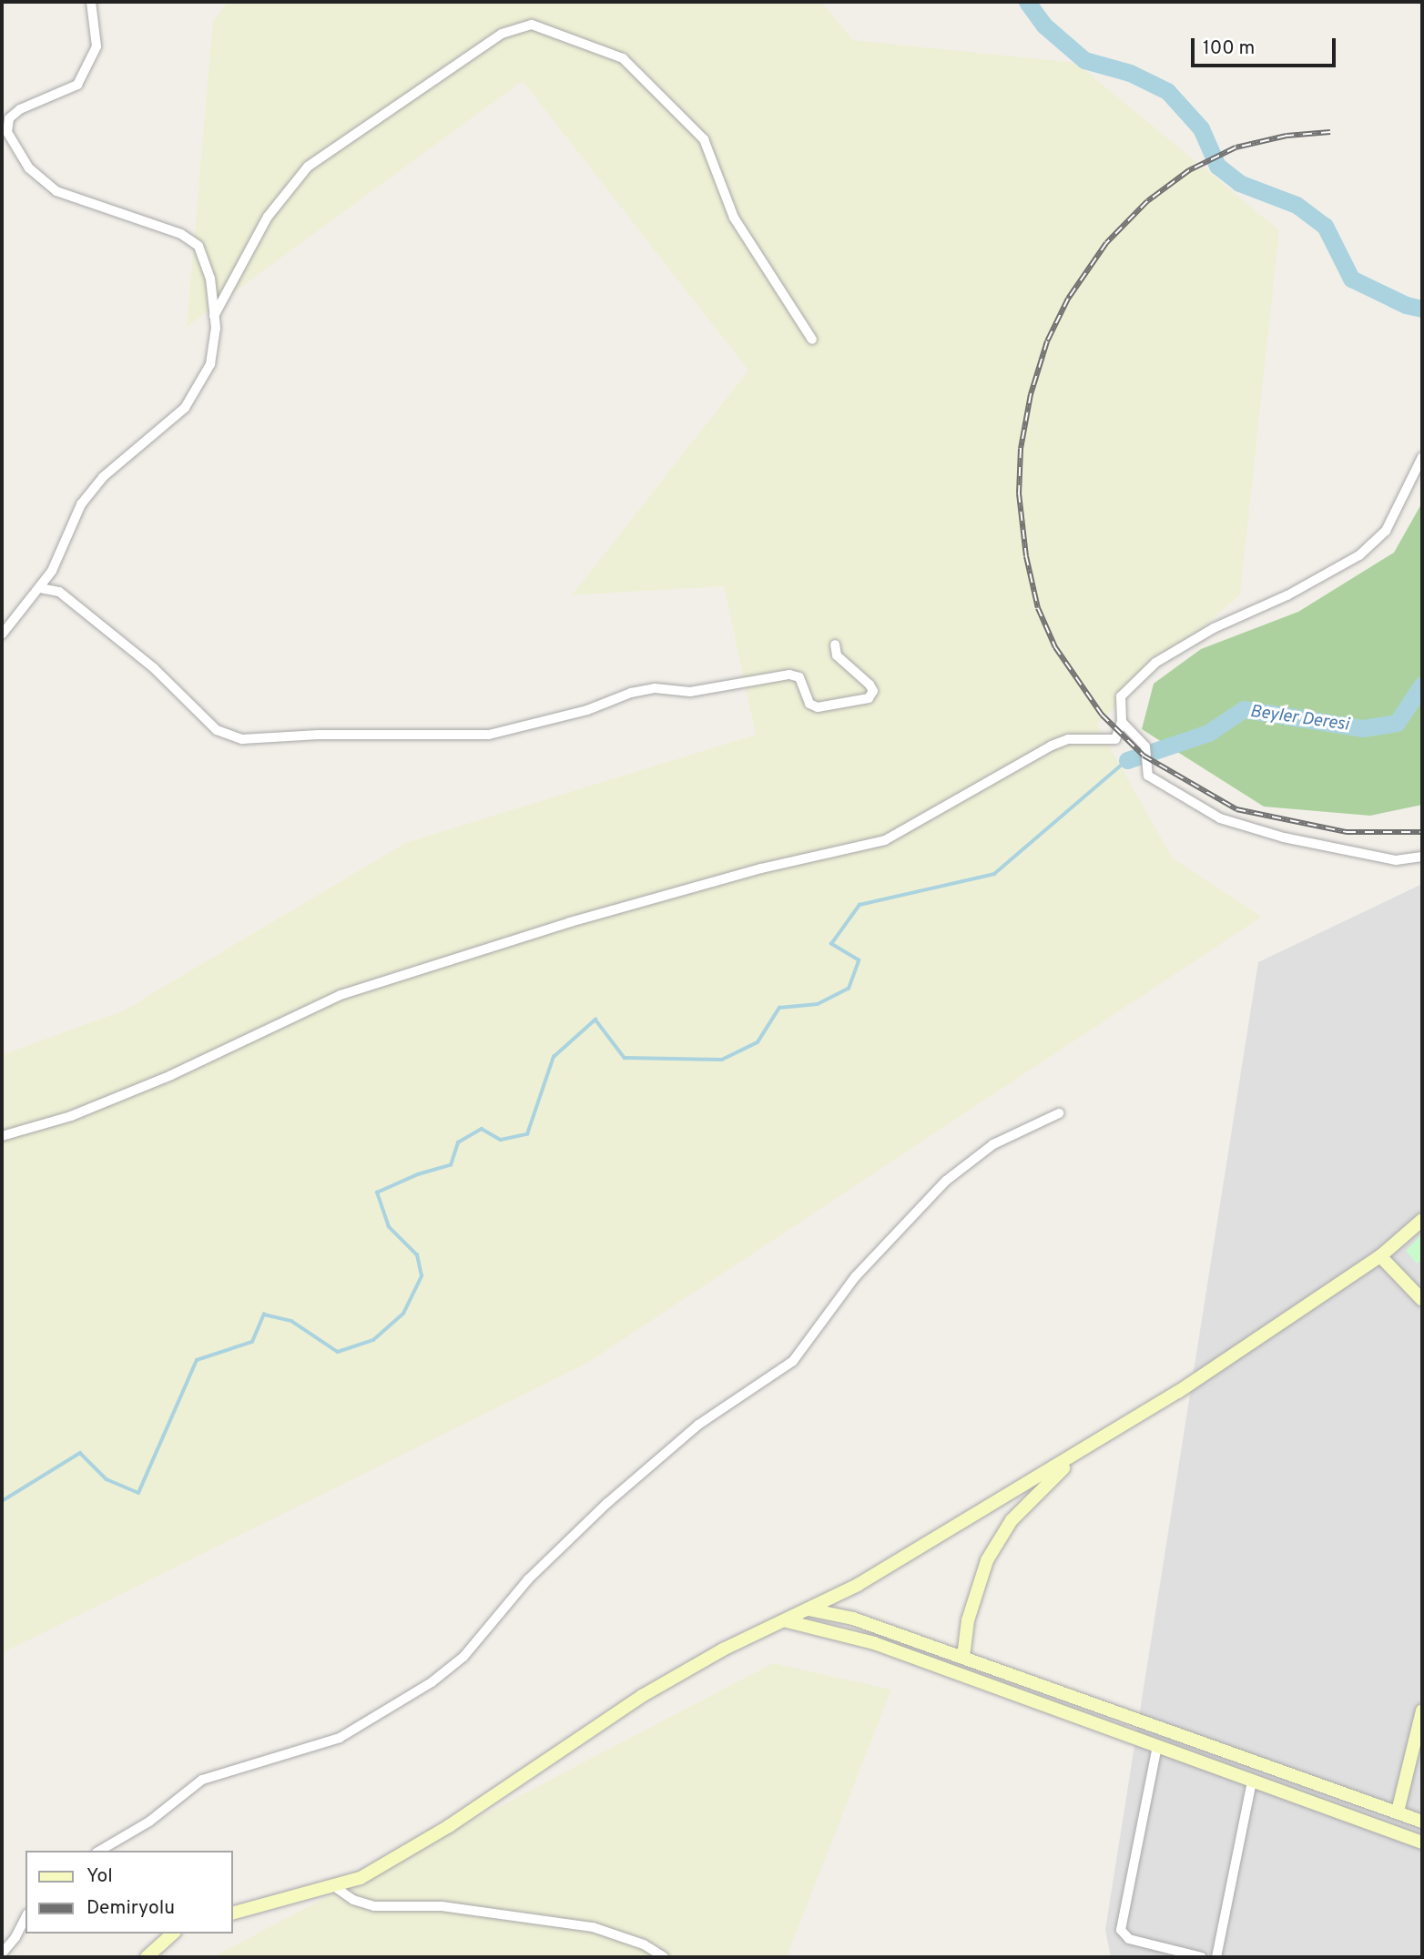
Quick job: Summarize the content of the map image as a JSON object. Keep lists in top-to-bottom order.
{
  "water": ["Beyler Deresi"],
  "legend": ["Yol", "Demiryolu"],
  "scale_bar": "100 m"
}
